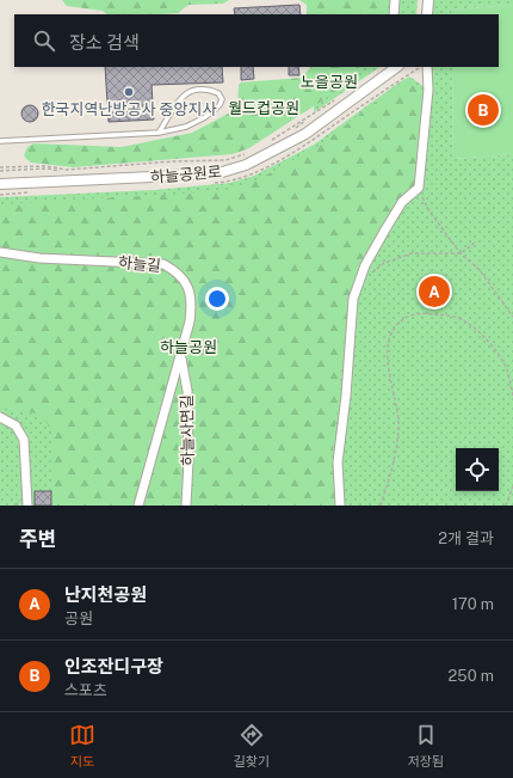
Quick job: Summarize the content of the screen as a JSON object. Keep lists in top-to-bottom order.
{
  "streets": {
    "street": ["하늘공원로", "하늘길", "하늘사면길"]
  },
  "crossings": [
    ["하늘길", "하늘사면길"]
  ],
  "parks": ["노을공원", "월드컵공원", "하늘공원"],
  "places": ["한국지역난방공사 중앙지사"],
  "page": {
    "search": "장소 검색",
    "pins": ["B", "A"],
    "heading": ["주변", "2개 결과"],
    "list": [
      {
        "mark": "A",
        "name": "난지천공원",
        "note": "공원",
        "value": "170 m"
      },
      {
        "mark": "B",
        "name": "인조잔디구장",
        "note": "스포츠",
        "value": "250 m"
      }
    ],
    "nav": ["지도", "길찾기", "저장됨"]
  }
}
